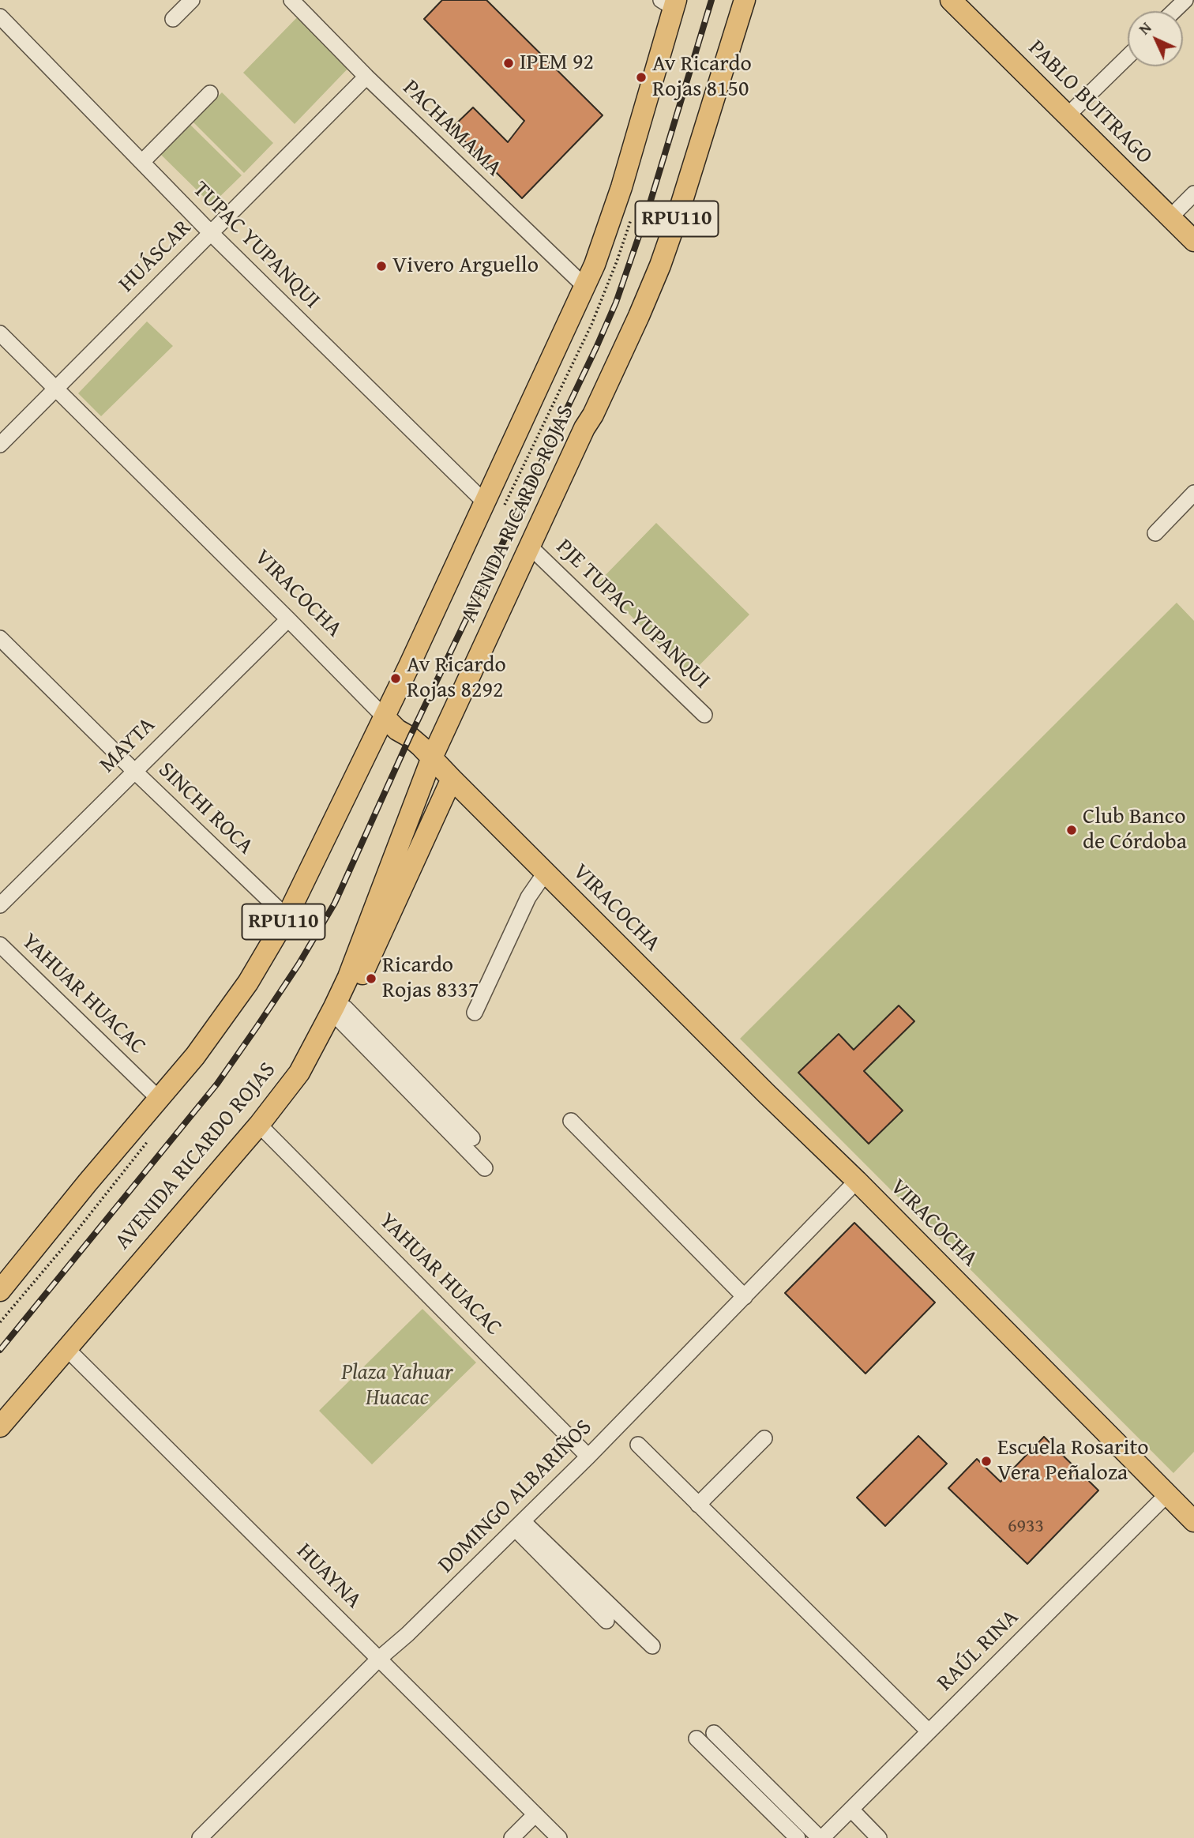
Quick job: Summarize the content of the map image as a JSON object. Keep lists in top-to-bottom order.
{
  "streets": {
    "main road": [
      "PABLO BUITRAGO",
      "RPU110",
      "AVENIDA RICARDO ROJAS",
      "VIRACOCHA"
    ],
    "street": [
      "PACHAMAMA",
      "TUPAC YUPANQUI",
      "HUÁSCAR",
      "PJE TUPAC YUPANQUI",
      "MAYTA",
      "SINCHI ROCA",
      "YAHUAR HUACAC",
      "DOMINGO ALBARIÑOS",
      "HUAYNA",
      "RAÚL RINA"
    ]
  },
  "crossings": [
    ["PACHAMAMA", "HUÁSCAR"],
    ["PACHAMAMA", "AVENIDA RICARDO ROJAS"],
    ["TUPAC YUPANQUI", "HUÁSCAR"],
    ["TUPAC YUPANQUI", "AVENIDA RICARDO ROJAS"],
    ["HUÁSCAR", "VIRACOCHA"],
    ["AVENIDA RICARDO ROJAS", "VIRACOCHA"],
    ["AVENIDA RICARDO ROJAS", "PJE TUPAC YUPANQUI"],
    ["AVENIDA RICARDO ROJAS", "SINCHI ROCA"],
    ["AVENIDA RICARDO ROJAS", "YAHUAR HUACAC"],
    ["AVENIDA RICARDO ROJAS", "HUAYNA"],
    ["VIRACOCHA", "MAYTA"],
    ["VIRACOCHA", "DOMINGO ALBARIÑOS"],
    ["VIRACOCHA", "RAÚL RINA"],
    ["MAYTA", "SINCHI ROCA"],
    ["YAHUAR HUACAC", "DOMINGO ALBARIÑOS"],
    ["DOMINGO ALBARIÑOS", "HUAYNA"]
  ],
  "parks": ["Plaza Yahuar Huacac"],
  "places": [
    "IPEM 92",
    "Av Ricardo Rojas 8150",
    "Vivero Arguello",
    "Av Ricardo Rojas 8292",
    "Club Banco de Córdoba",
    "Ricardo Rojas 8337",
    "Escuela Rosarito Vera Peñaloza"
  ],
  "house_numbers": ["6933"],
  "north": "top left"
}
